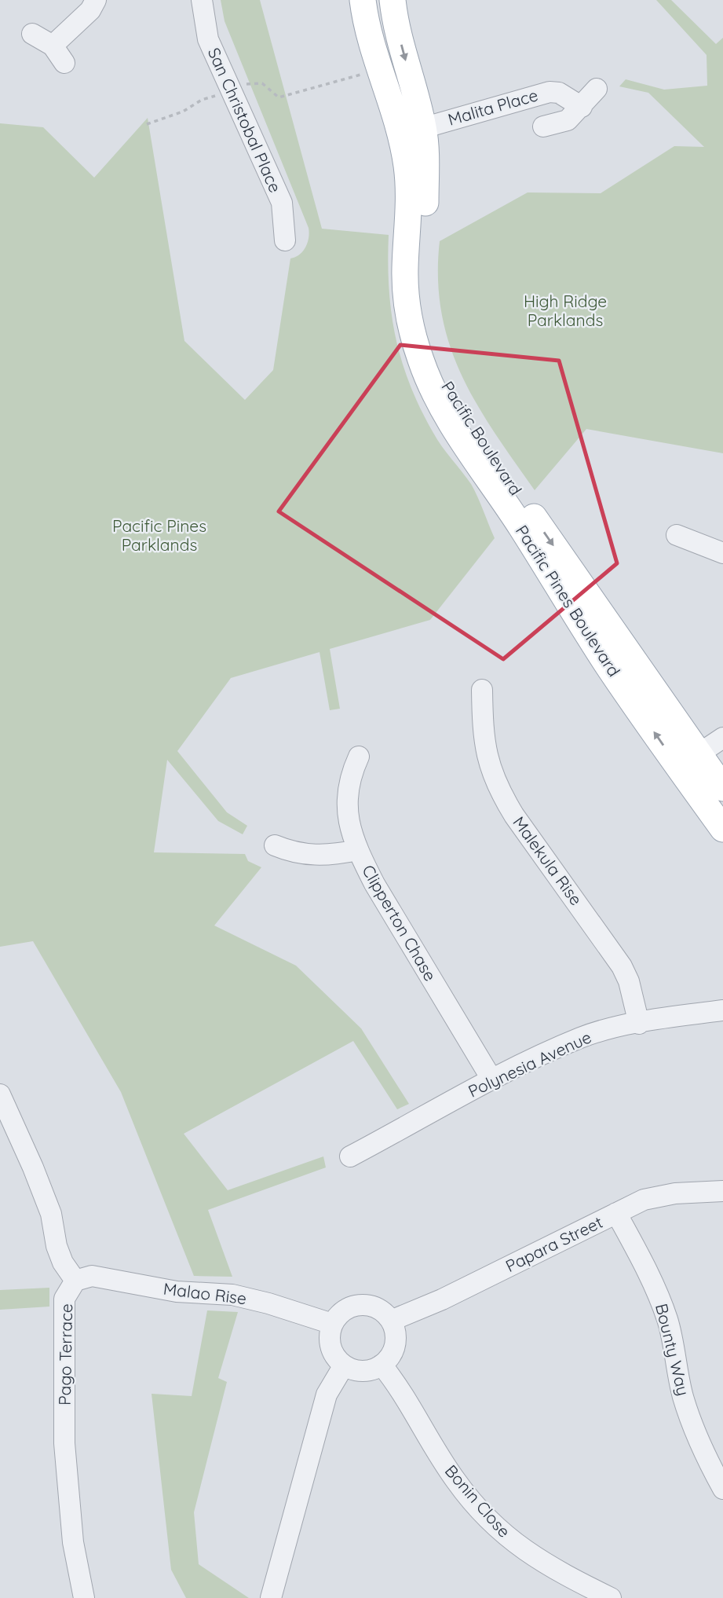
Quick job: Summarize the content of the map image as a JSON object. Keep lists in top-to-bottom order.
{
  "streets": {
    "main road": ["Pacific Boulevard", "Pacific Pines Boulevard"],
    "street": [
      "Malita Place",
      "San Christobal Place",
      "Malekula Rise",
      "Clipperton Chase",
      "Polynesia Avenue",
      "Papara Street",
      "Malao Rise",
      "Bounty Way",
      "Pago Terrace",
      "Bonin Close"
    ]
  },
  "crossings": [
    ["Malita Place", "Pacific Boulevard"],
    ["Pacific Boulevard", "Pacific Pines Boulevard"],
    ["Malekula Rise", "Polynesia Avenue"],
    ["Clipperton Chase", "Polynesia Avenue"],
    ["Papara Street", "Malao Rise"],
    ["Papara Street", "Bounty Way"],
    ["Papara Street", "Bonin Close"],
    ["Malao Rise", "Pago Terrace"],
    ["Malao Rise", "Bonin Close"]
  ],
  "one_way": ["Pacific Pines Boulevard"],
  "parks": ["High Ridge Parklands", "Pacific Pines Parklands"]
}
